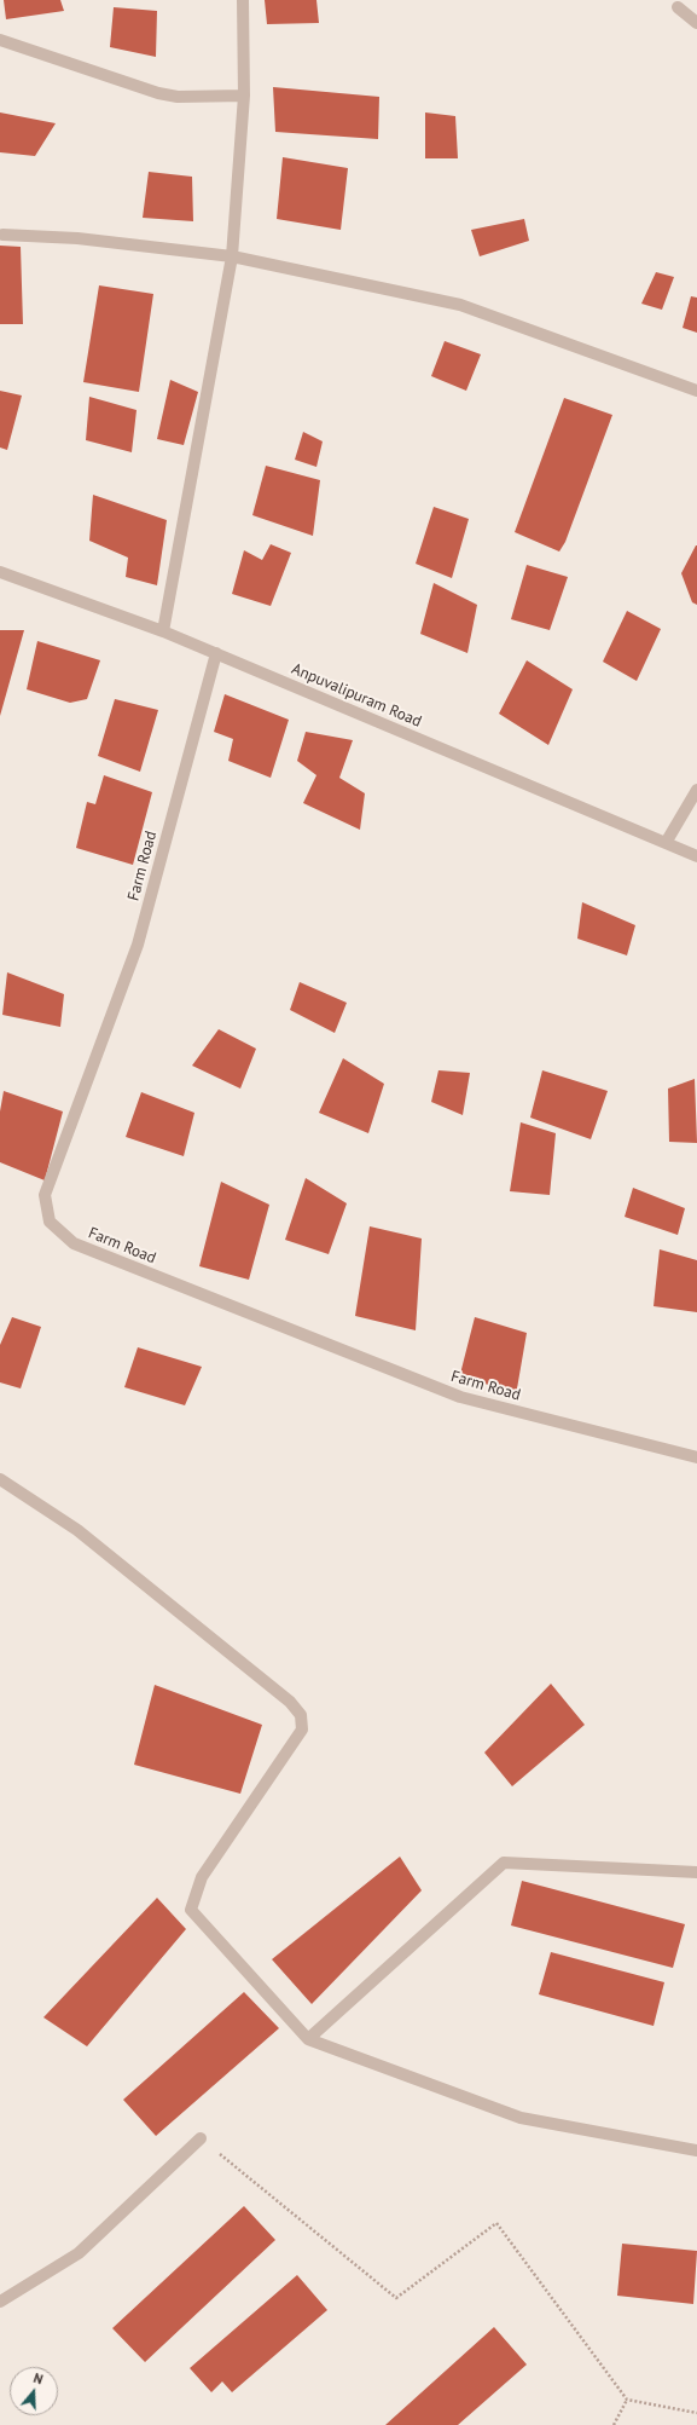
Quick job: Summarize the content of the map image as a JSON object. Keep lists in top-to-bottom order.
{
  "streets": {
    "street": ["Anpuvalipuram Road", "Farm Road"]
  },
  "crossings": [
    ["Anpuvalipuram Road", "Farm Road"]
  ],
  "north": "top"
}
